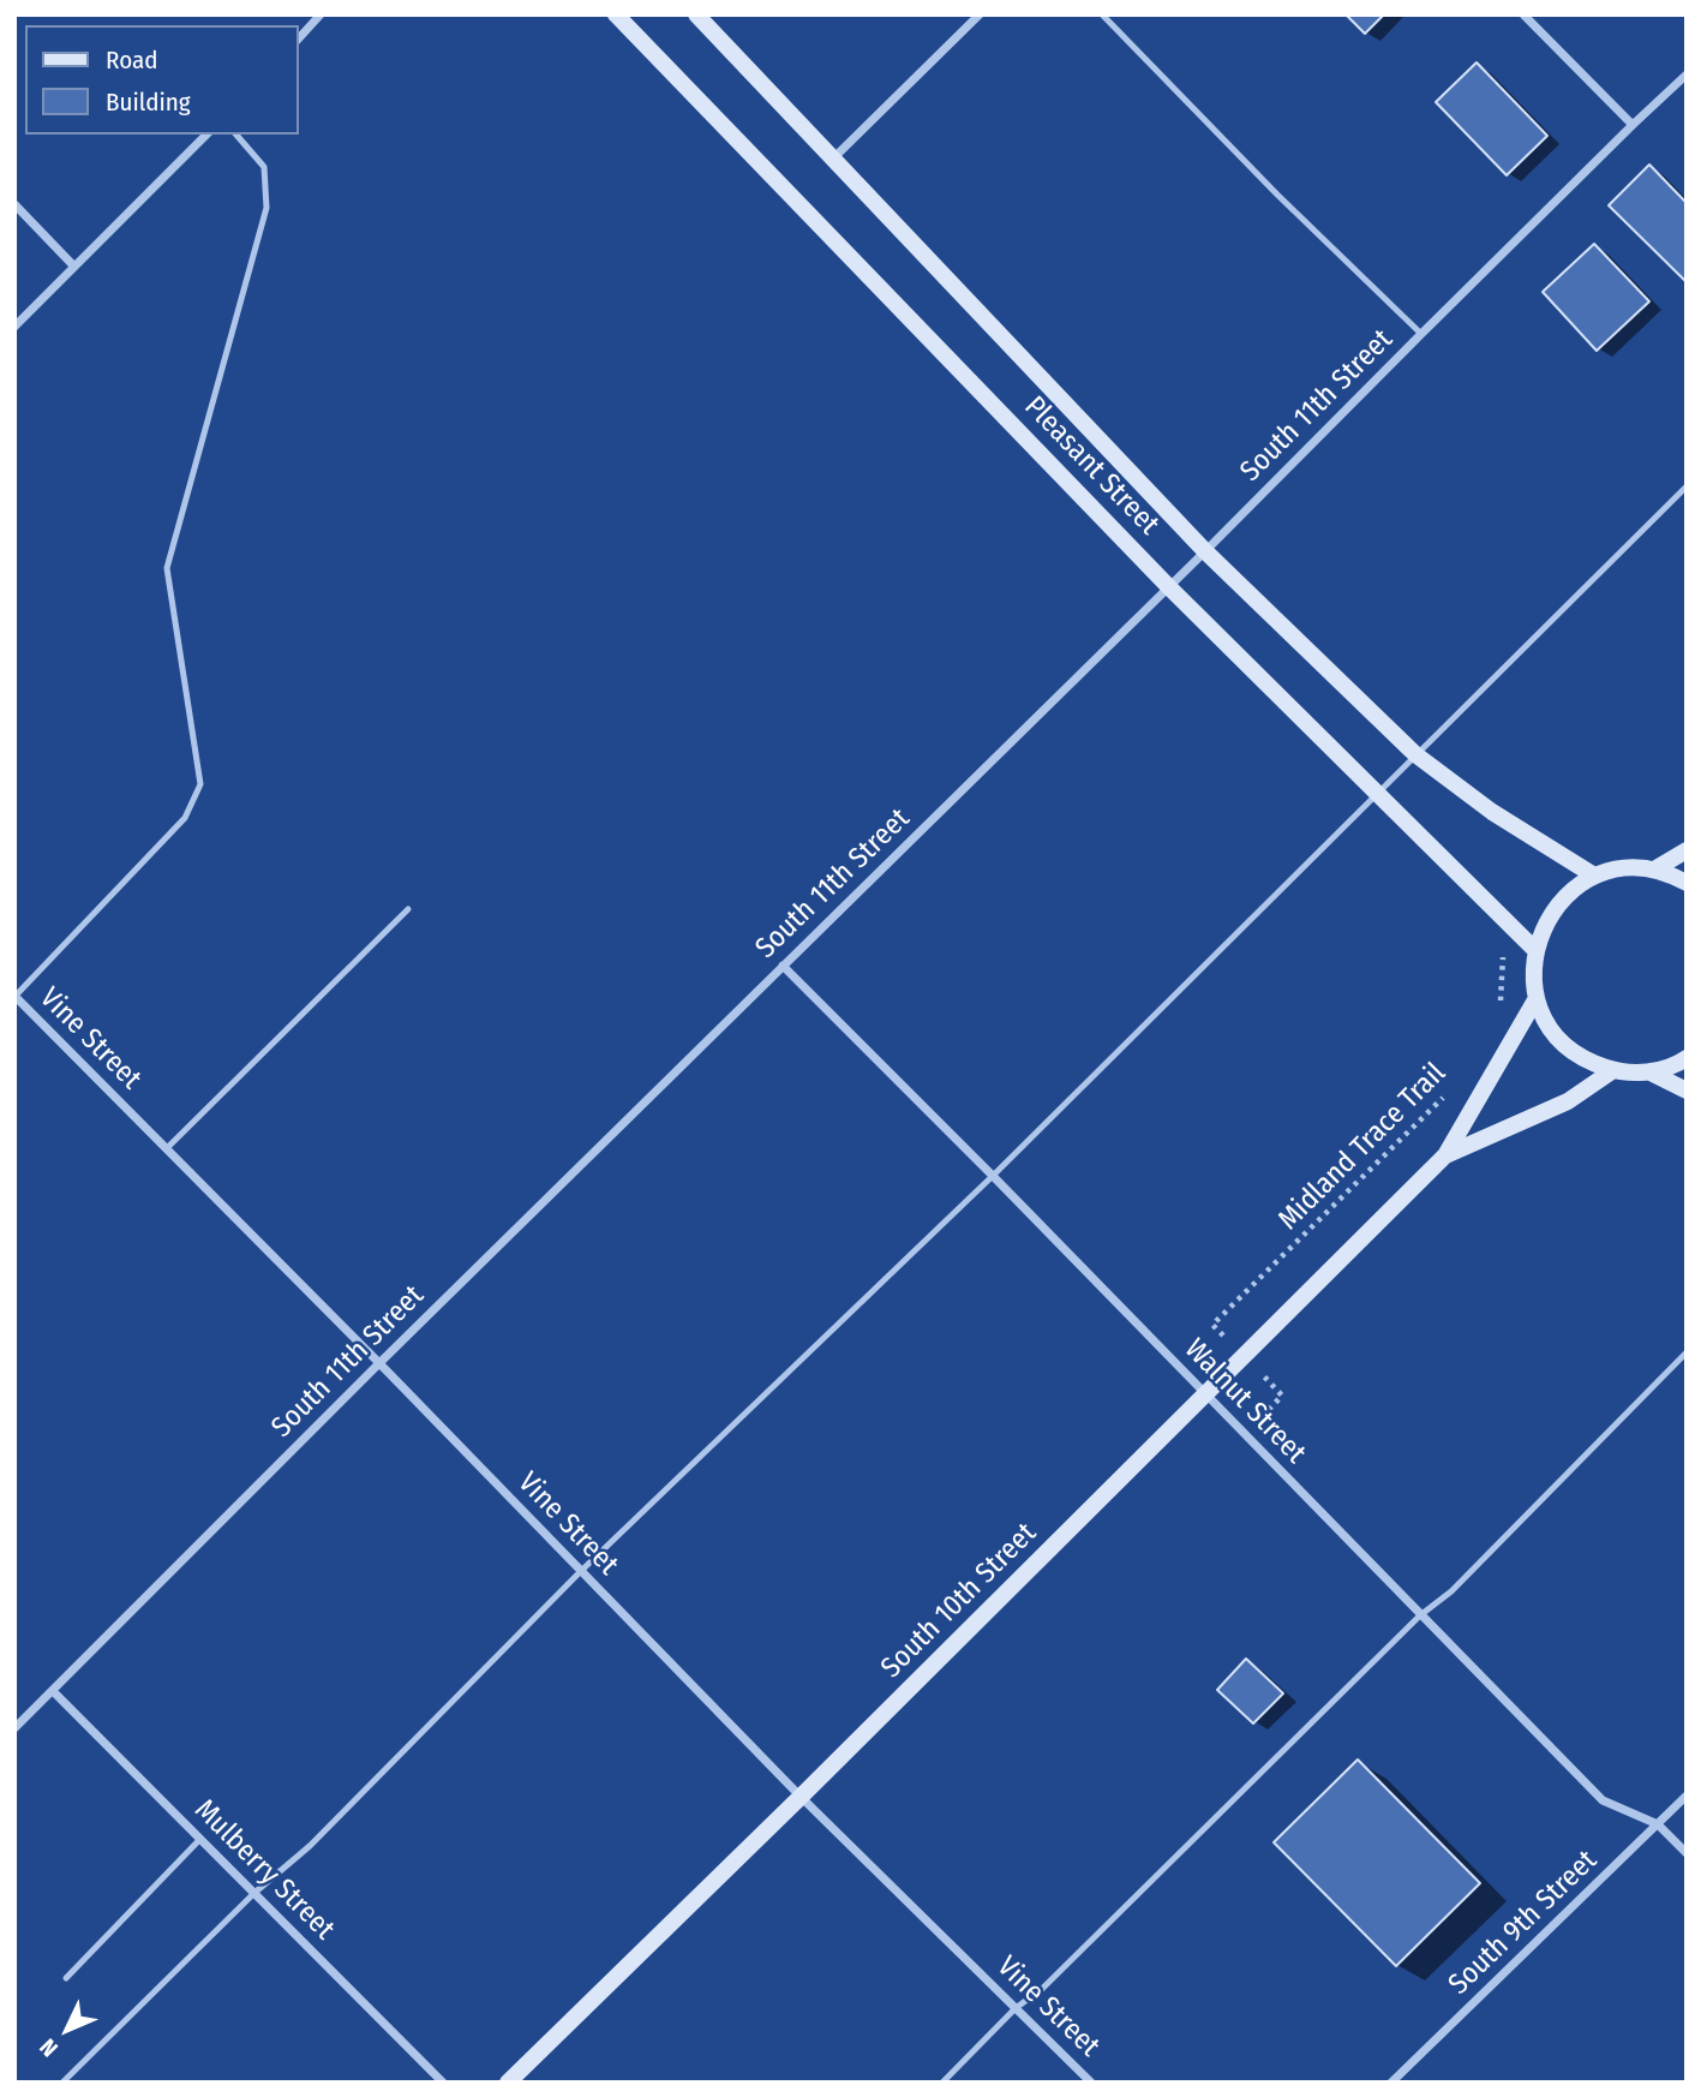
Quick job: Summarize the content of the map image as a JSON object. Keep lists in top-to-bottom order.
{
  "streets": {
    "street": [
      "South 11th Street",
      "Pleasant Street",
      "Vine Street",
      "Walnut Street",
      "South 10th Street",
      "Mulberry Street",
      "South 9th Street"
    ],
    "path": ["Midland Trace Trail"]
  },
  "crossings": [
    ["South 11th Street", "Pleasant Street"],
    ["South 11th Street", "Vine Street"],
    ["South 11th Street", "Walnut Street"],
    ["South 11th Street", "Mulberry Street"],
    ["Vine Street", "South 10th Street"],
    ["Walnut Street", "South 10th Street"],
    ["Walnut Street", "South 9th Street"]
  ],
  "legend": ["Road", "Building"],
  "north": "bottom left"
}
